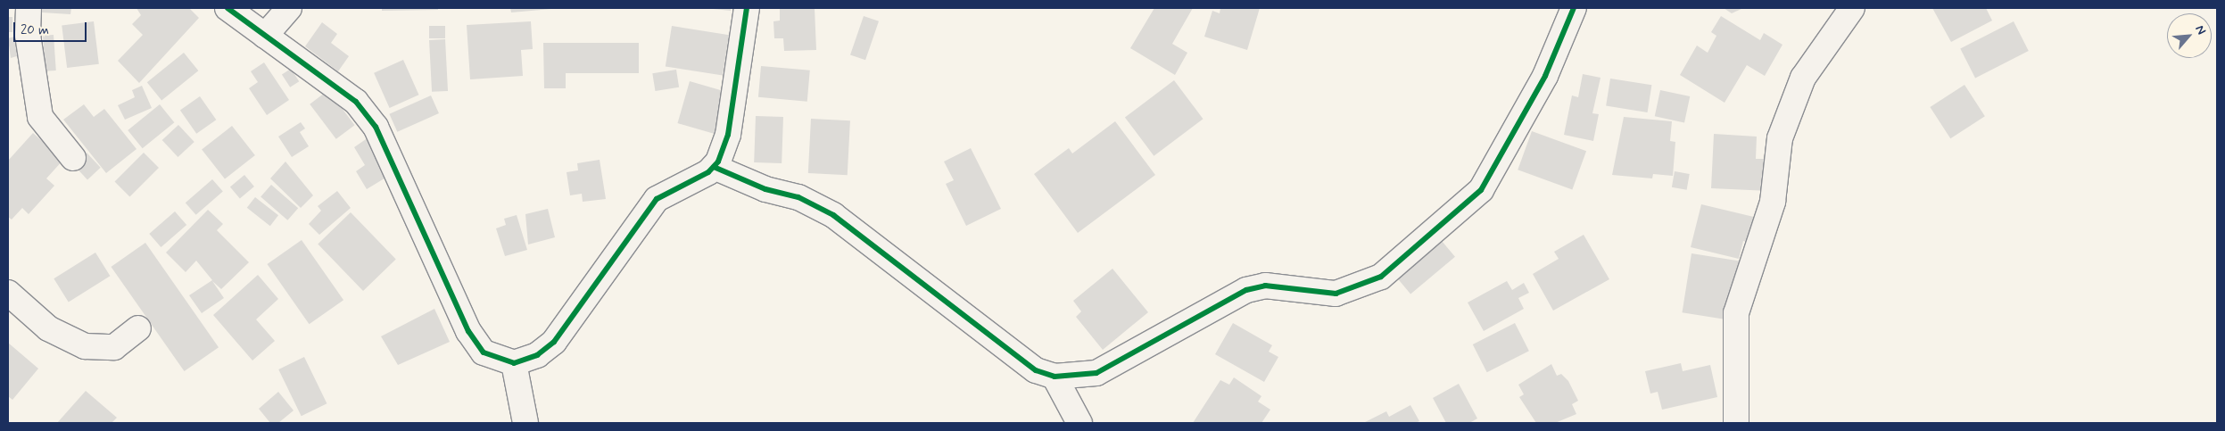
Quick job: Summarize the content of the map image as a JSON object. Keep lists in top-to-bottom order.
{
  "scale_bar": "20 m",
  "north": "top right"
}
